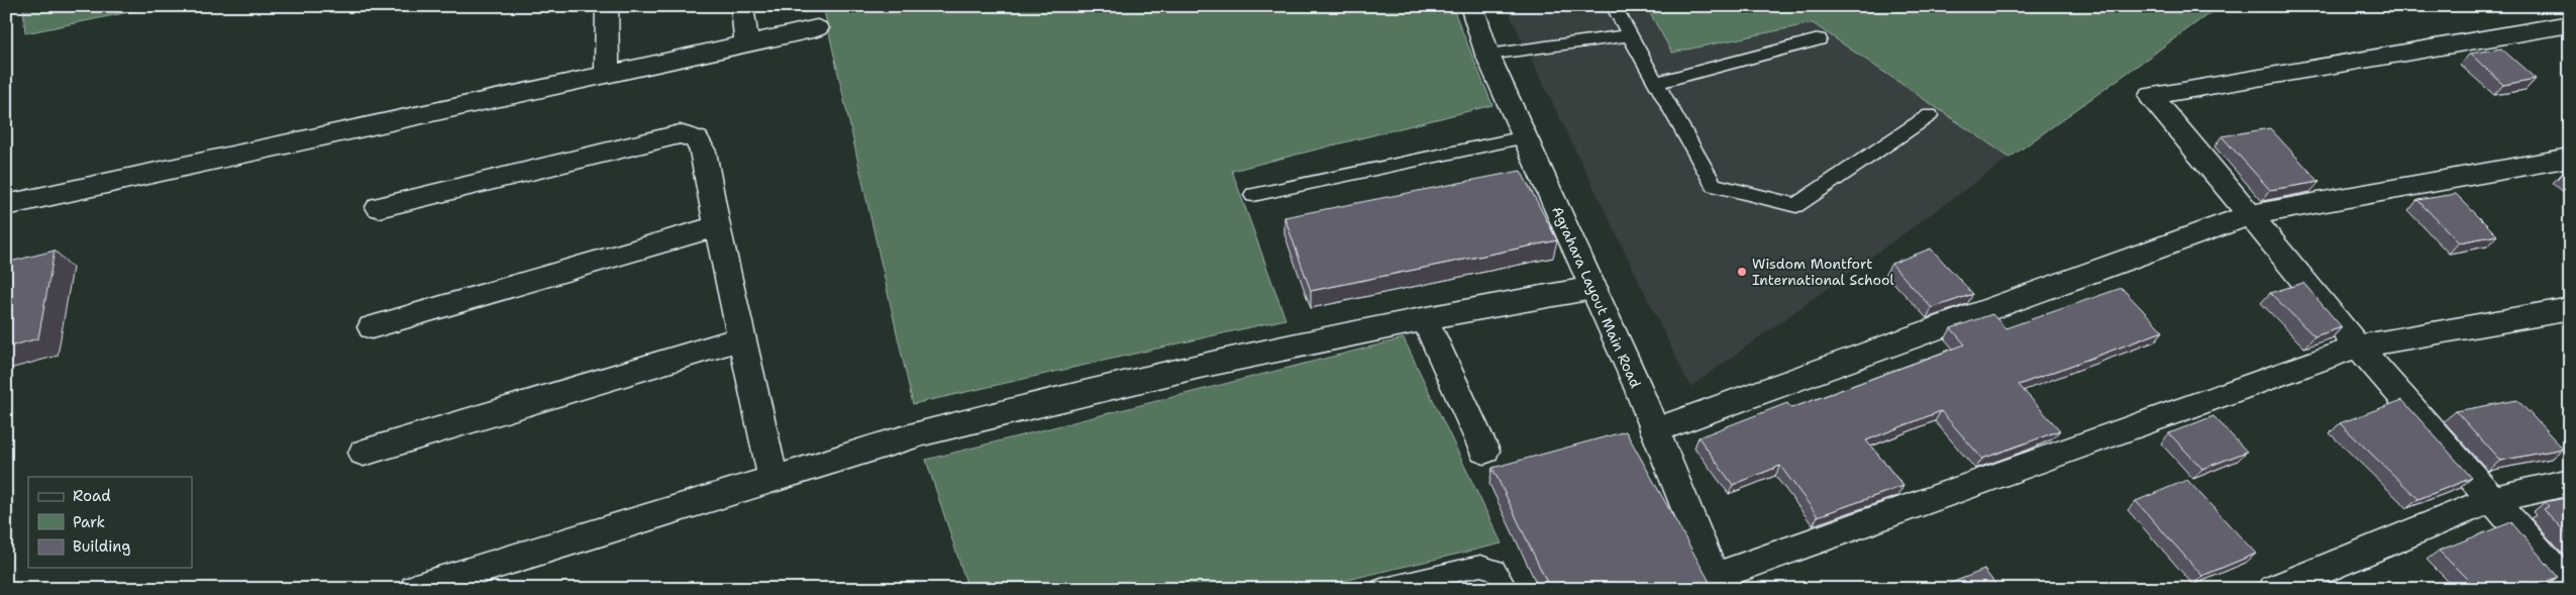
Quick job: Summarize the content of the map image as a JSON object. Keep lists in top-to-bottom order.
{
  "streets": {
    "street": ["Agrahara Layout Main Road"]
  },
  "places": ["Wisdom Montfort International School"],
  "legend": ["Road", "Park", "Building"]
}
